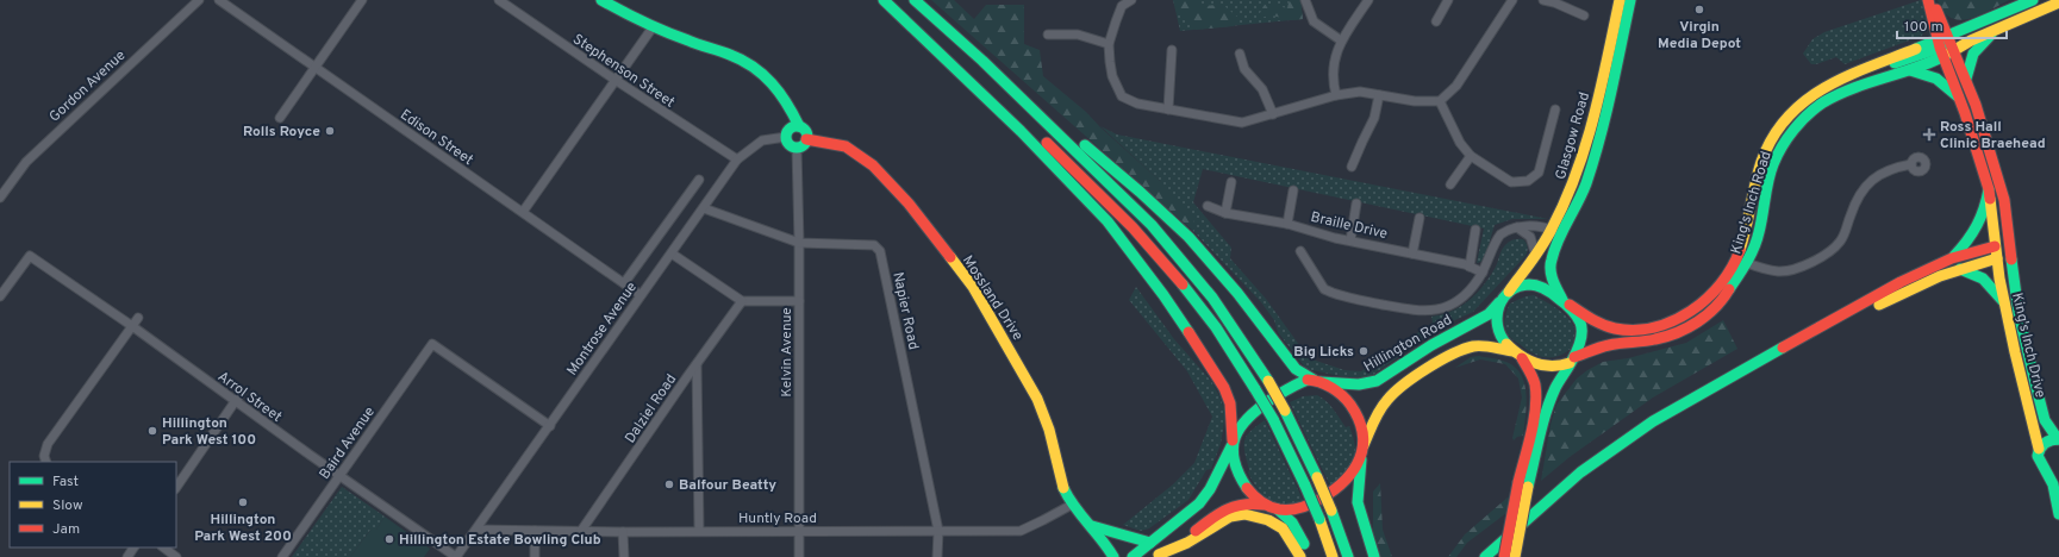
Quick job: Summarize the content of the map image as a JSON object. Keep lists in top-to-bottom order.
{
  "streets": {
    "main road": [
      "Glasgow Road",
      "King's Inch Road",
      "Mossland Drive",
      "Hillington Road",
      "King's Inch Drive"
    ],
    "street": [
      "Stephenson Street",
      "Gordon Avenue",
      "Edison Street",
      "Braille Drive",
      "Napier Road",
      "Montrose Avenue",
      "Kelvin Avenue",
      "Arrol Street",
      "Dalziel Road",
      "Baird Avenue",
      "Huntly Road"
    ]
  },
  "crossings": [
    ["Stephenson Street", "Montrose Avenue"],
    ["Glasgow Road", "King's Inch Road"],
    ["Glasgow Road", "Hillington Road"],
    ["Edison Street", "Montrose Avenue"],
    ["King's Inch Road", "Hillington Road"],
    ["King's Inch Road", "King's Inch Drive"],
    ["Mossland Drive", "Montrose Avenue"],
    ["Mossland Drive", "Kelvin Avenue"],
    ["Mossland Drive", "Huntly Road"],
    ["Napier Road", "Montrose Avenue"],
    ["Napier Road", "Kelvin Avenue"],
    ["Napier Road", "Huntly Road"],
    ["Montrose Avenue", "Kelvin Avenue"],
    ["Montrose Avenue", "Arrol Street"],
    ["Montrose Avenue", "Baird Avenue"],
    ["Montrose Avenue", "Huntly Road"],
    ["Kelvin Avenue", "Huntly Road"],
    ["Arrol Street", "Baird Avenue"],
    ["Dalziel Road", "Huntly Road"]
  ],
  "places": {
    "other": [
      "Virgin Media Depot",
      "Rolls Royce",
      "Big Licks",
      "Hillington Park West 100",
      "Balfour Beatty",
      "Hillington Park West 200",
      "Hillington Estate Bowling Club"
    ],
    "health": ["Ross Hall Clinic Braehead"]
  },
  "legend": ["Fast", "Slow", "Jam"],
  "scale_bar": "100 m"
}
